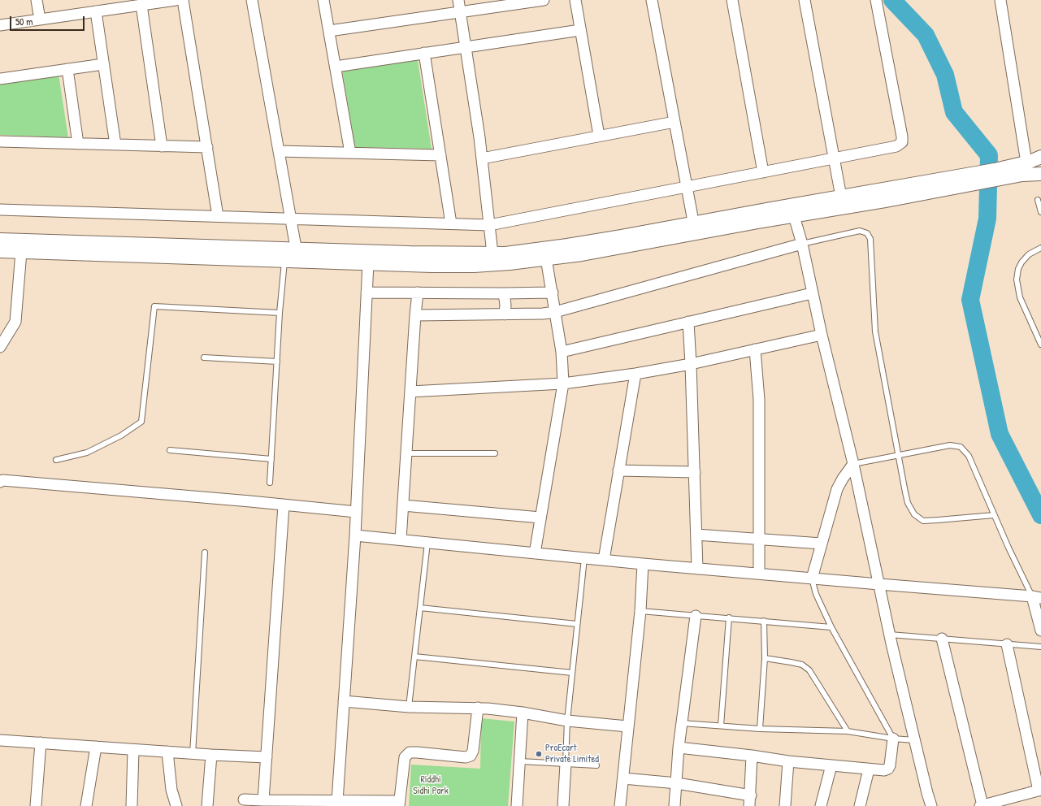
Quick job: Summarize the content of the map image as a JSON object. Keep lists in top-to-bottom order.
{
  "parks": ["Riddhi Sidhi Park"],
  "places": ["ProEcart Private Limited"],
  "scale_bar": "50 m"
}
